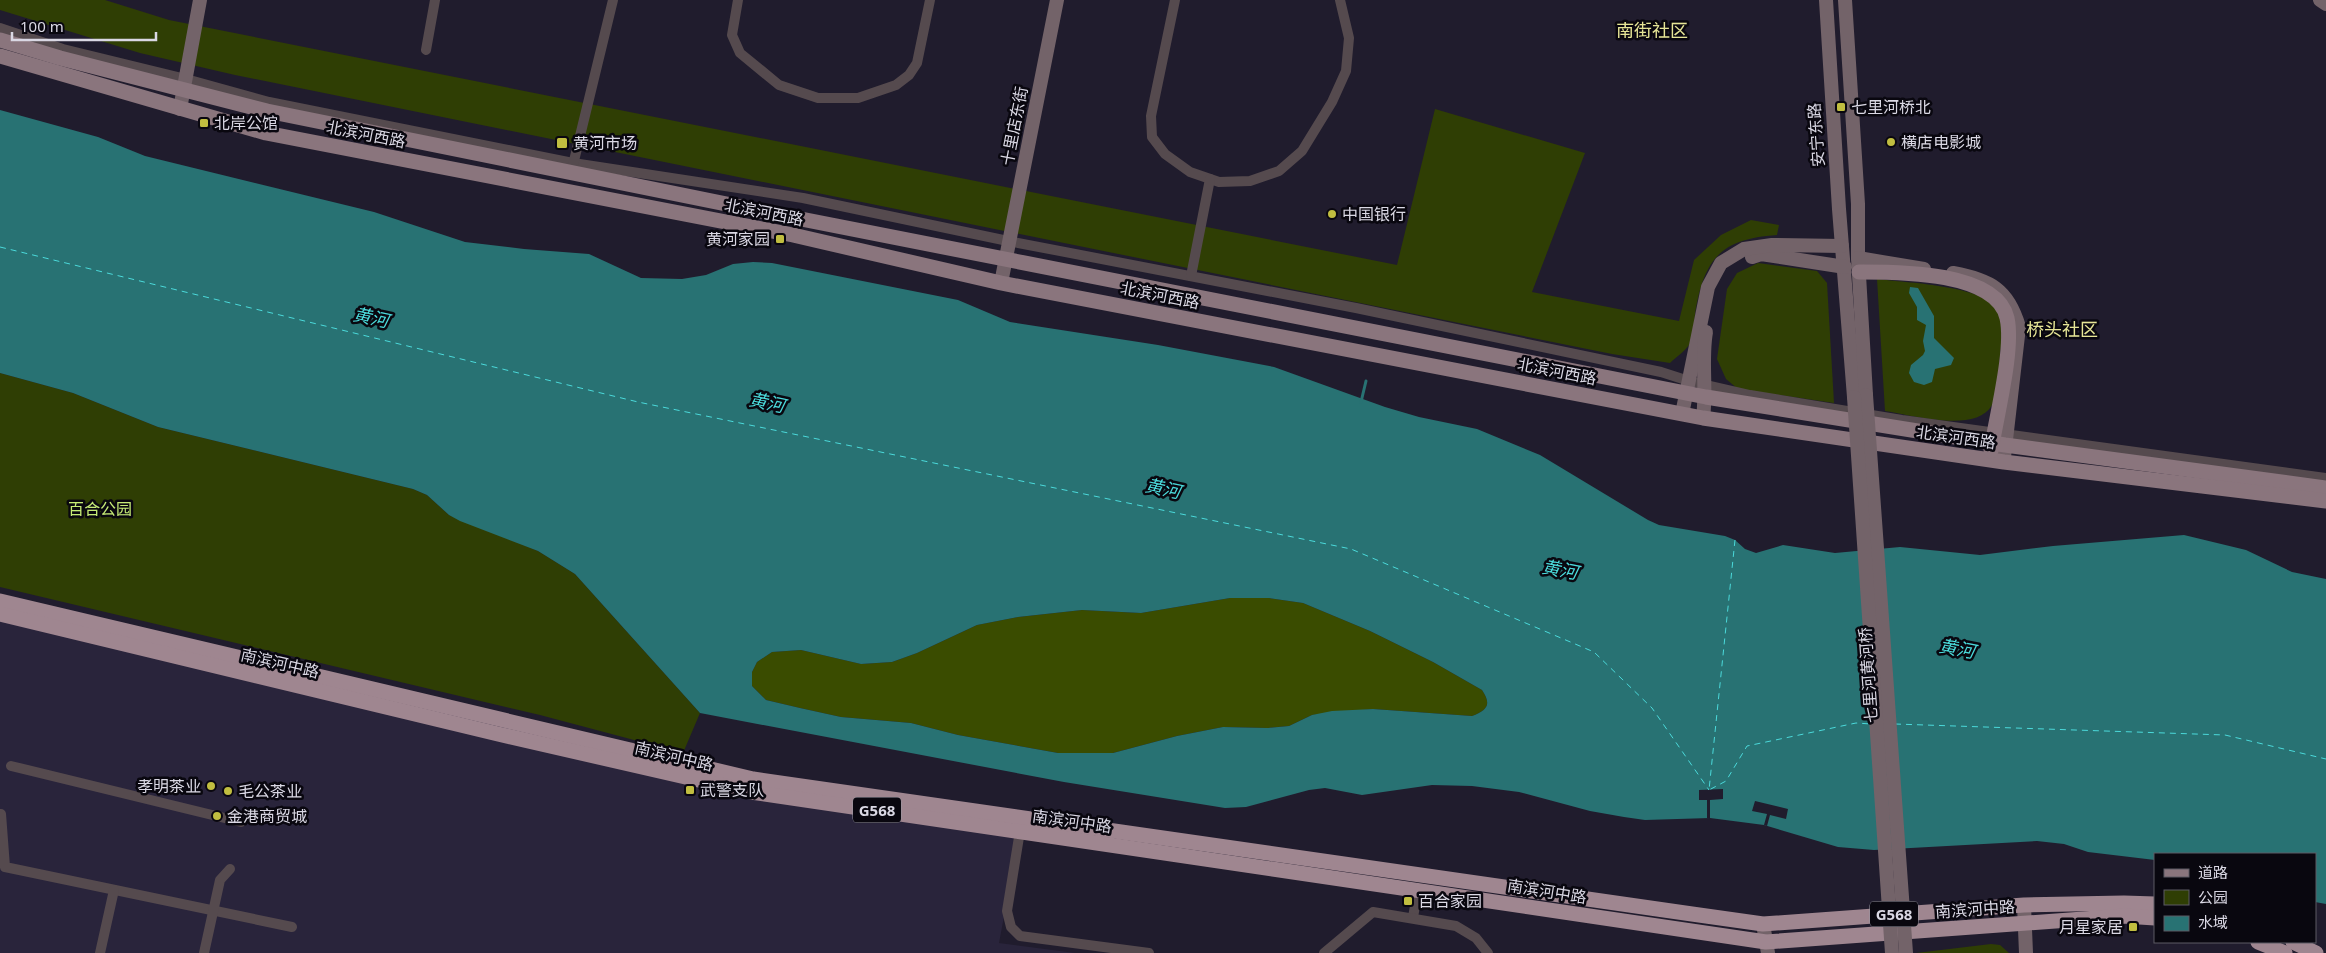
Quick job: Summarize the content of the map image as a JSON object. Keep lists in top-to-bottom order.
{
  "streets": {
    "highway": ["南滨河中路", "G568"],
    "main road": [
      "十里店东街",
      "北滨河西路",
      "安宁东路",
      "七里河黄河桥"
    ]
  },
  "crossings": [
    ["十里店东街", "北滨河西路"]
  ],
  "districts": ["南街社区", "桥头社区"],
  "water": ["黄河"],
  "parks": ["百合公园"],
  "places": {
    "transit": [
      "七里河桥北",
      "北岸公馆",
      "黄河市场",
      "黄河家园",
      "武警支队",
      "百合家园",
      "月星家居"
    ],
    "other": [
      "横店电影城",
      "中国银行",
      "孝明茶业",
      "毛公茶业",
      "金港商贸城"
    ]
  },
  "legend": ["道路", "公园", "水域"],
  "scale_bar": "100 m"
}
